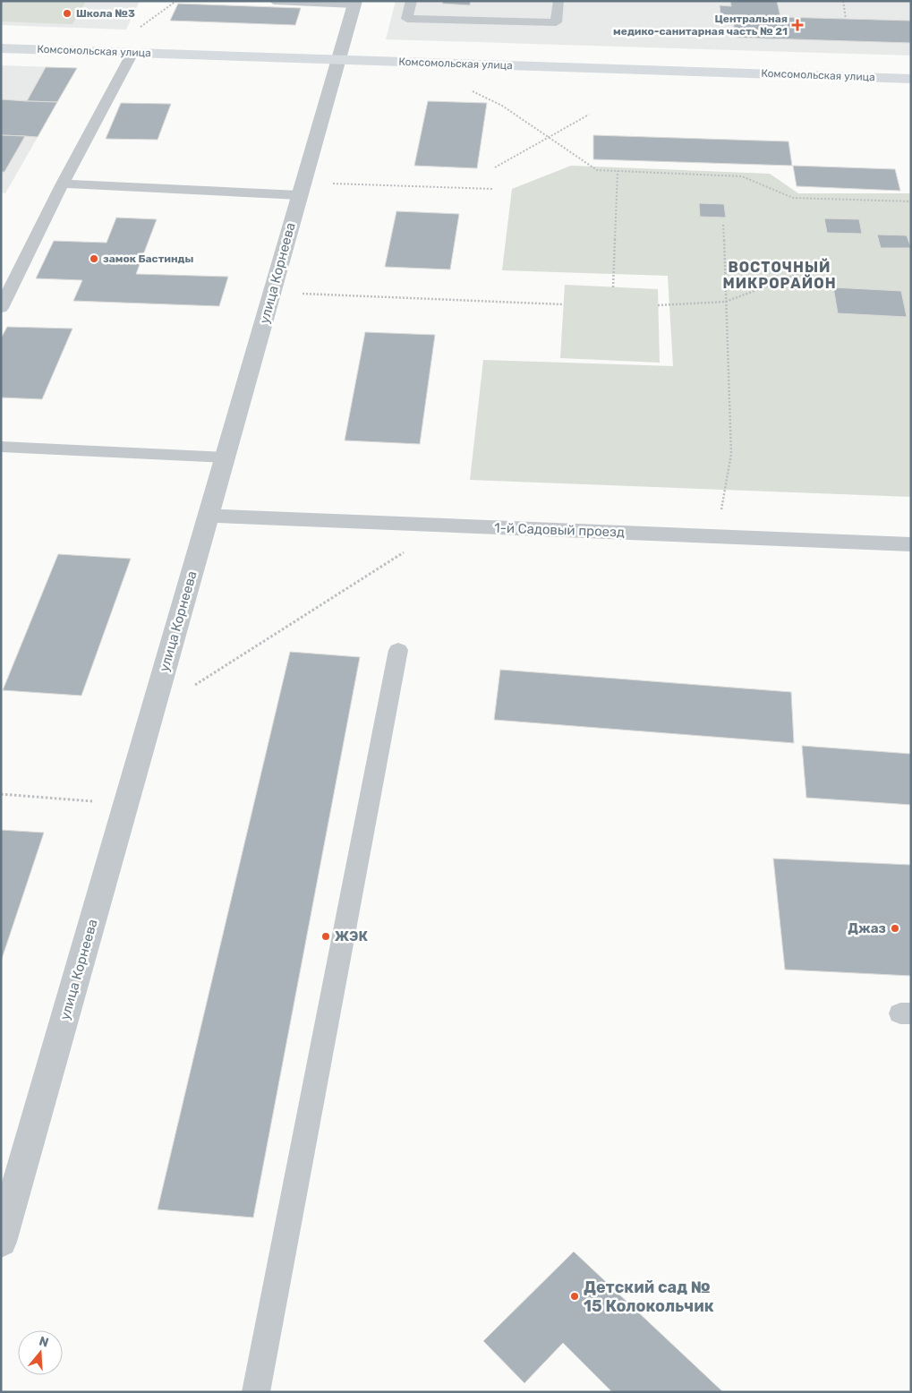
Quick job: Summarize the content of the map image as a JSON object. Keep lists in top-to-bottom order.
{
  "streets": {
    "street": ["Комсомольская улица", "улица Корнеева", "1-й Садовый проезд"]
  },
  "crossings": [
    ["Комсомольская улица", "улица Корнеева"],
    ["улица Корнеева", "1-й Садовый проезд"]
  ],
  "districts": ["ВОСТОЧНЫЙ МИКРОРАЙОН"],
  "places": {
    "other": [
      "Школа №3",
      "замок Бастинды",
      "Джаз",
      "ЖЭК",
      "Детский сад № 15 Колокольчик"
    ],
    "health": ["Центральная медико-санитарная часть № 21"]
  },
  "north": "top"
}
